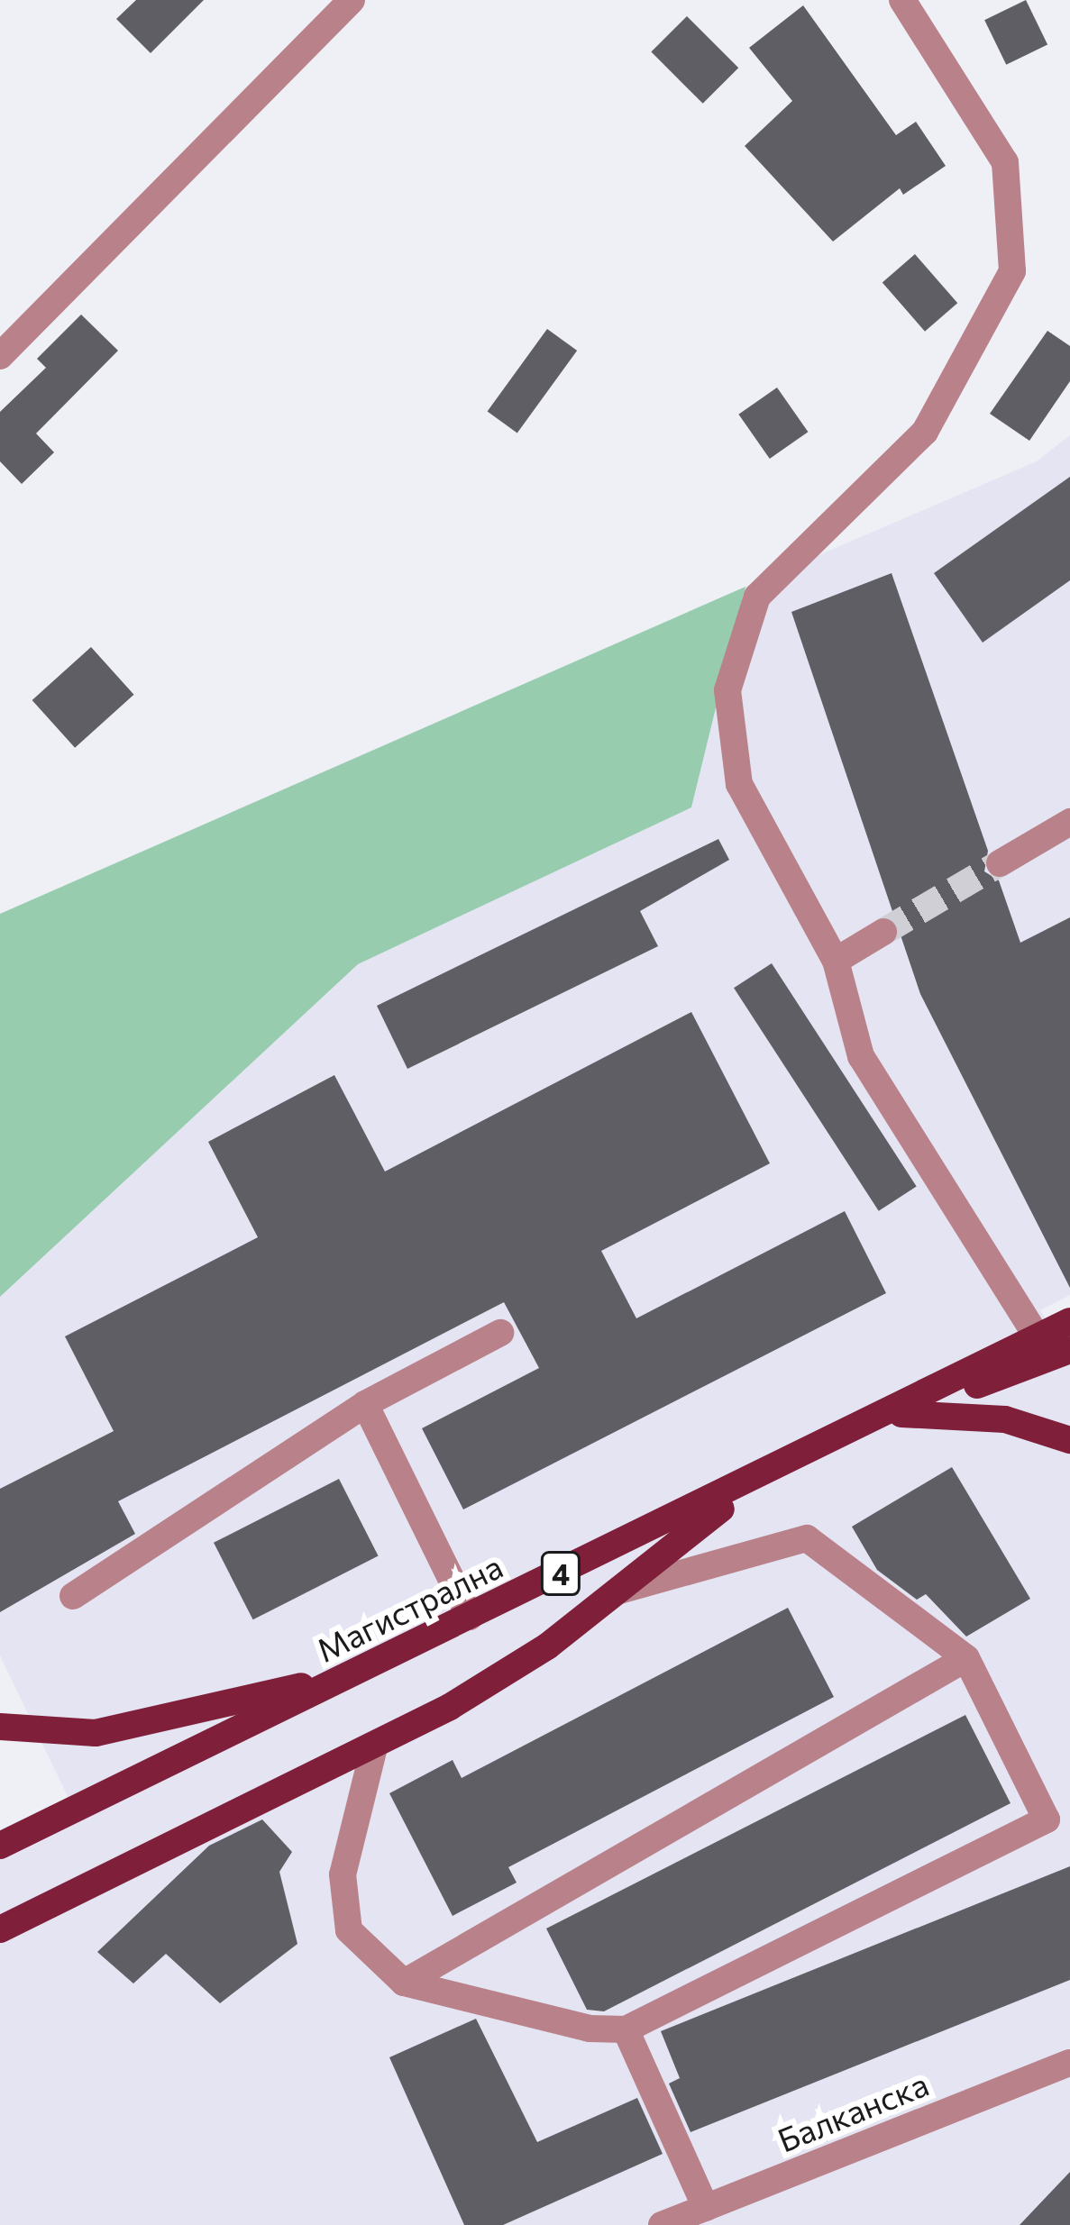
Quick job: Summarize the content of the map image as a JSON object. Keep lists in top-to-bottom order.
{
  "streets": {
    "main road": ["4", "Магистрална"],
    "street": ["Балканска"]
  }
}
